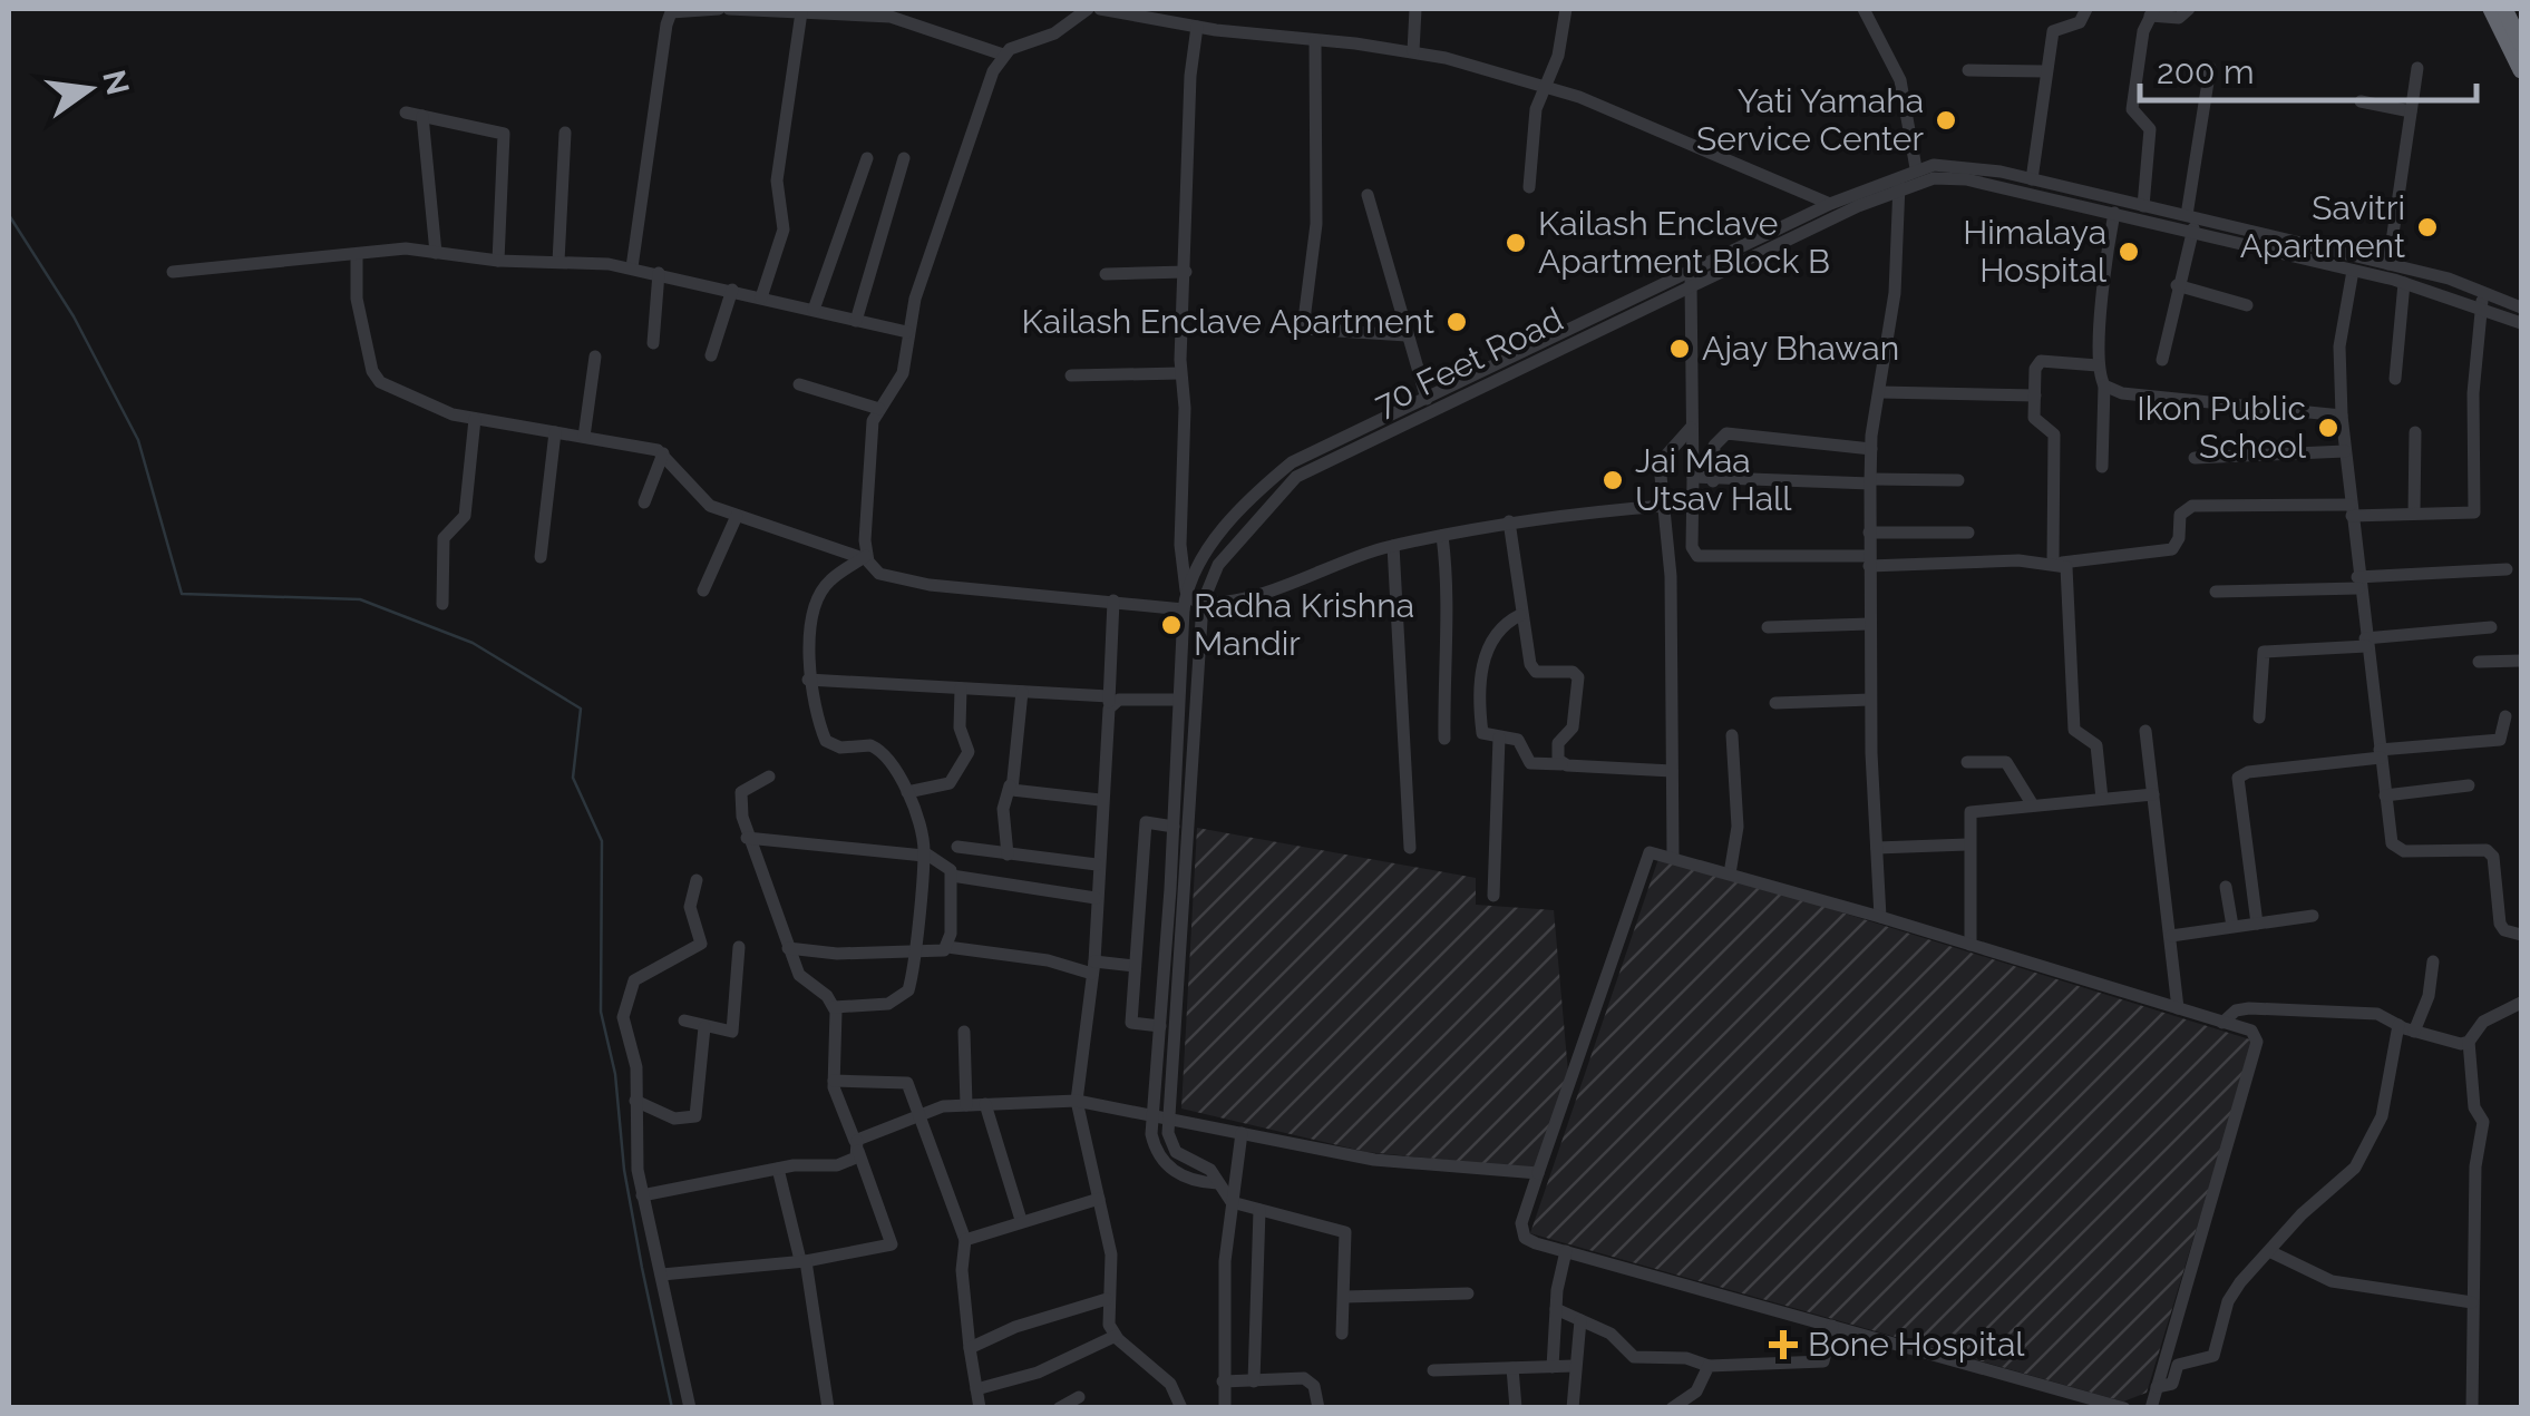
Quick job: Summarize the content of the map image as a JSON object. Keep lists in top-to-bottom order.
{
  "streets": {
    "street": ["70 Feet Road"]
  },
  "places": {
    "other": [
      "Yati Yamaha Service Center",
      "Savitri Apartment",
      "Kailash Enclave Apartment Block B",
      "Himalaya Hospital",
      "Kailash Enclave Apartment",
      "Ajay Bhawan",
      "Ikon Public School",
      "Jai Maa Utsav Hall",
      "Radha Krishna Mandir"
    ],
    "health": ["Bone Hospital"]
  },
  "scale_bar": "200 m",
  "north": "right"
}
